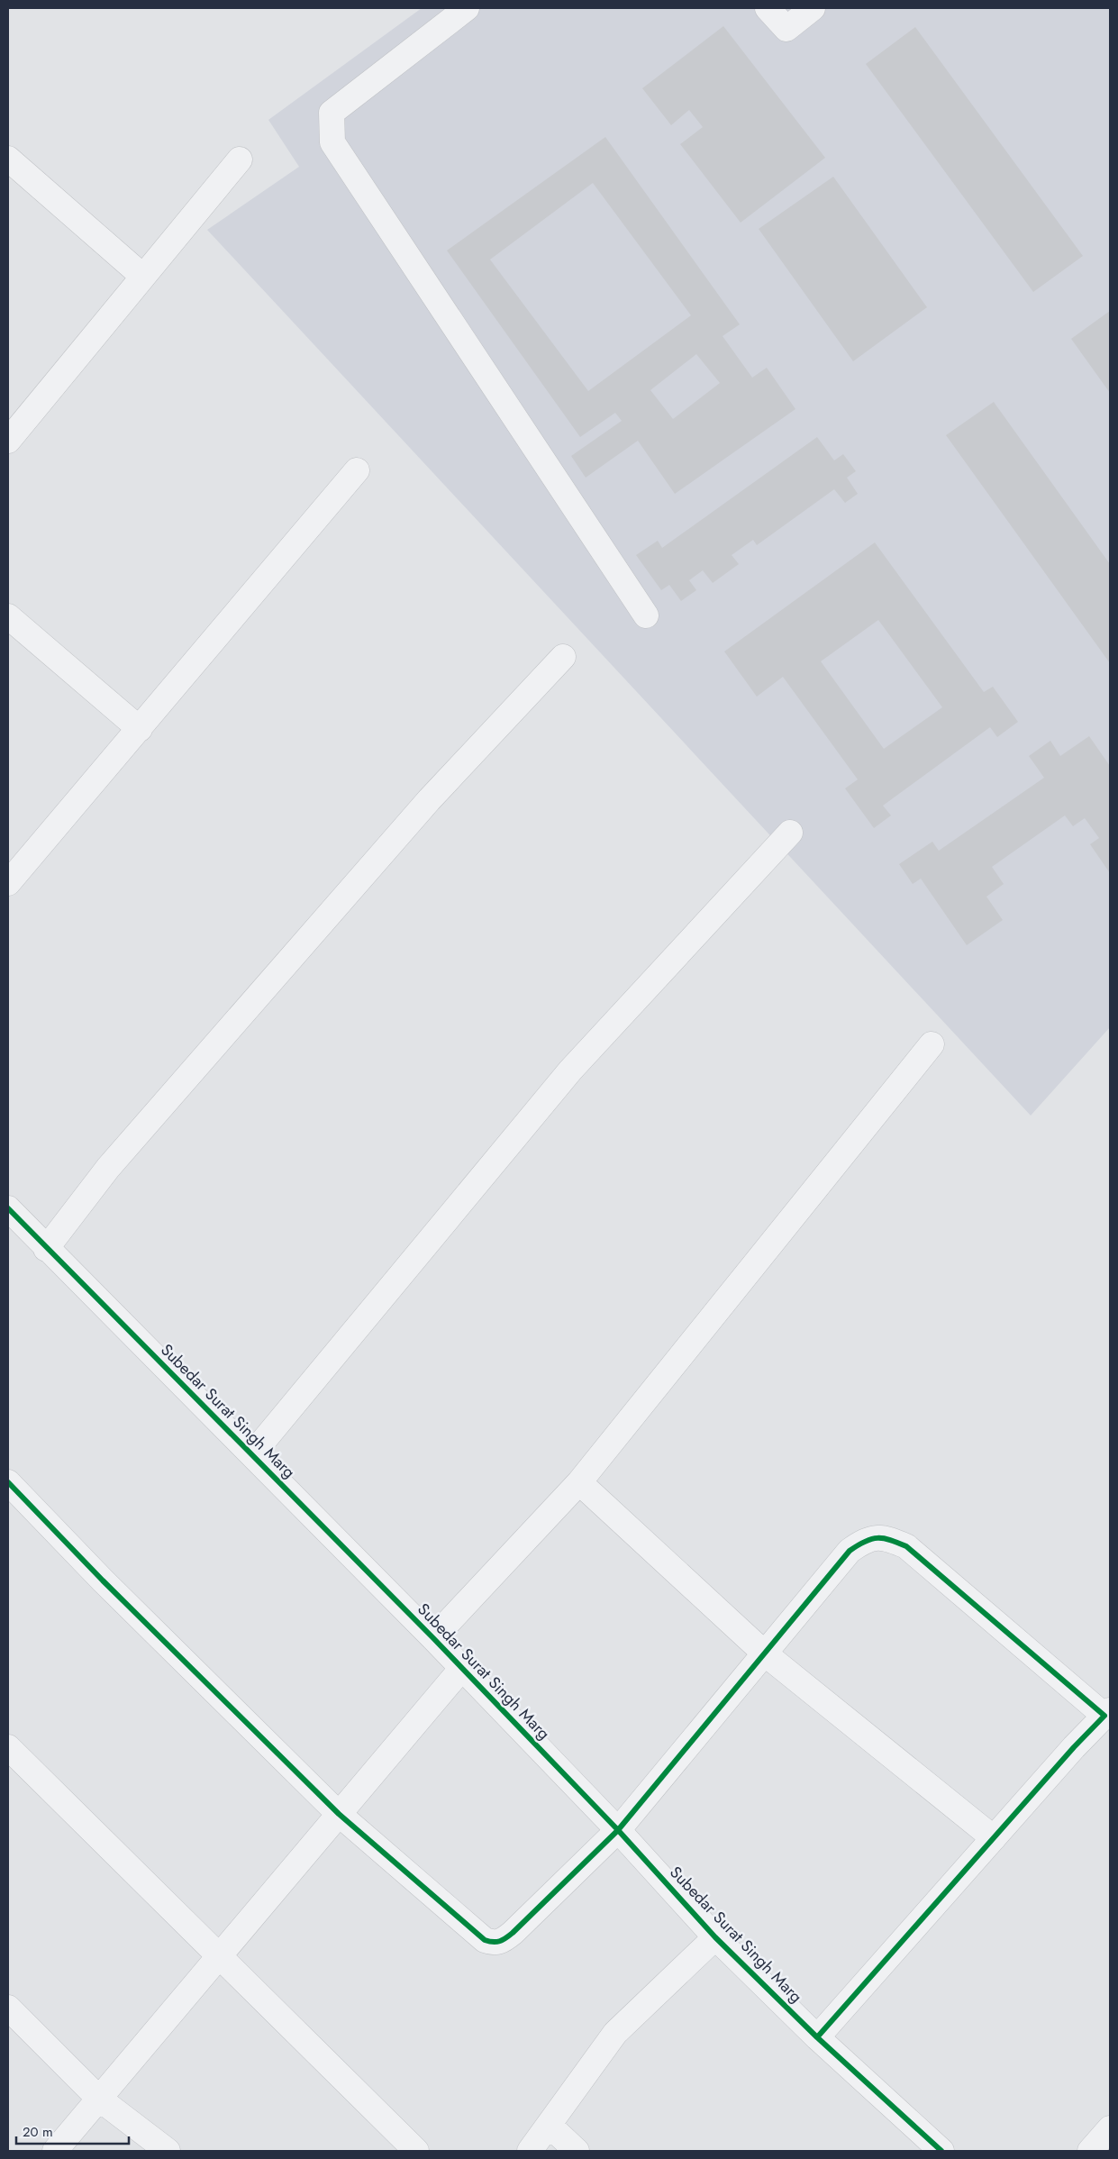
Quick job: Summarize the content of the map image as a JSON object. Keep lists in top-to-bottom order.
{
  "streets": {
    "street": ["Subedar Surat Singh Marg"]
  },
  "scale_bar": "20 m"
}
